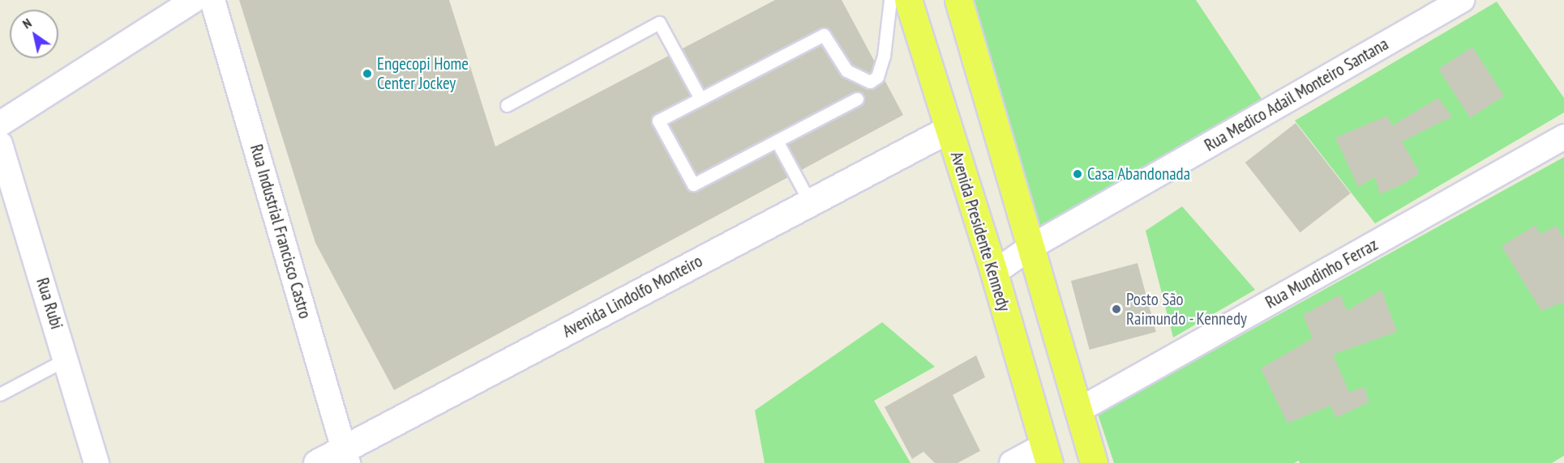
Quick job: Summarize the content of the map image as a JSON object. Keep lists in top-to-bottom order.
{
  "streets": {
    "main road": ["Avenida Presidente Kennedy"],
    "street": [
      "Rua Medico Adail Monteiro Santana",
      "Rua Industrial Francisco Castro",
      "Rua Mundinho Ferraz",
      "Avenida Lindolfo Monteiro",
      "Rua Rubi"
    ]
  },
  "crossings": [
    ["Rua Medico Adail Monteiro Santana", "Avenida Presidente Kennedy"],
    ["Rua Industrial Francisco Castro", "Avenida Lindolfo Monteiro"],
    ["Avenida Presidente Kennedy", "Avenida Lindolfo Monteiro"]
  ],
  "places": ["Engecopi Home Center Jockey", "Casa Abandonada", "Posto São Raimundo - Kennedy"],
  "north": "top left"
}
